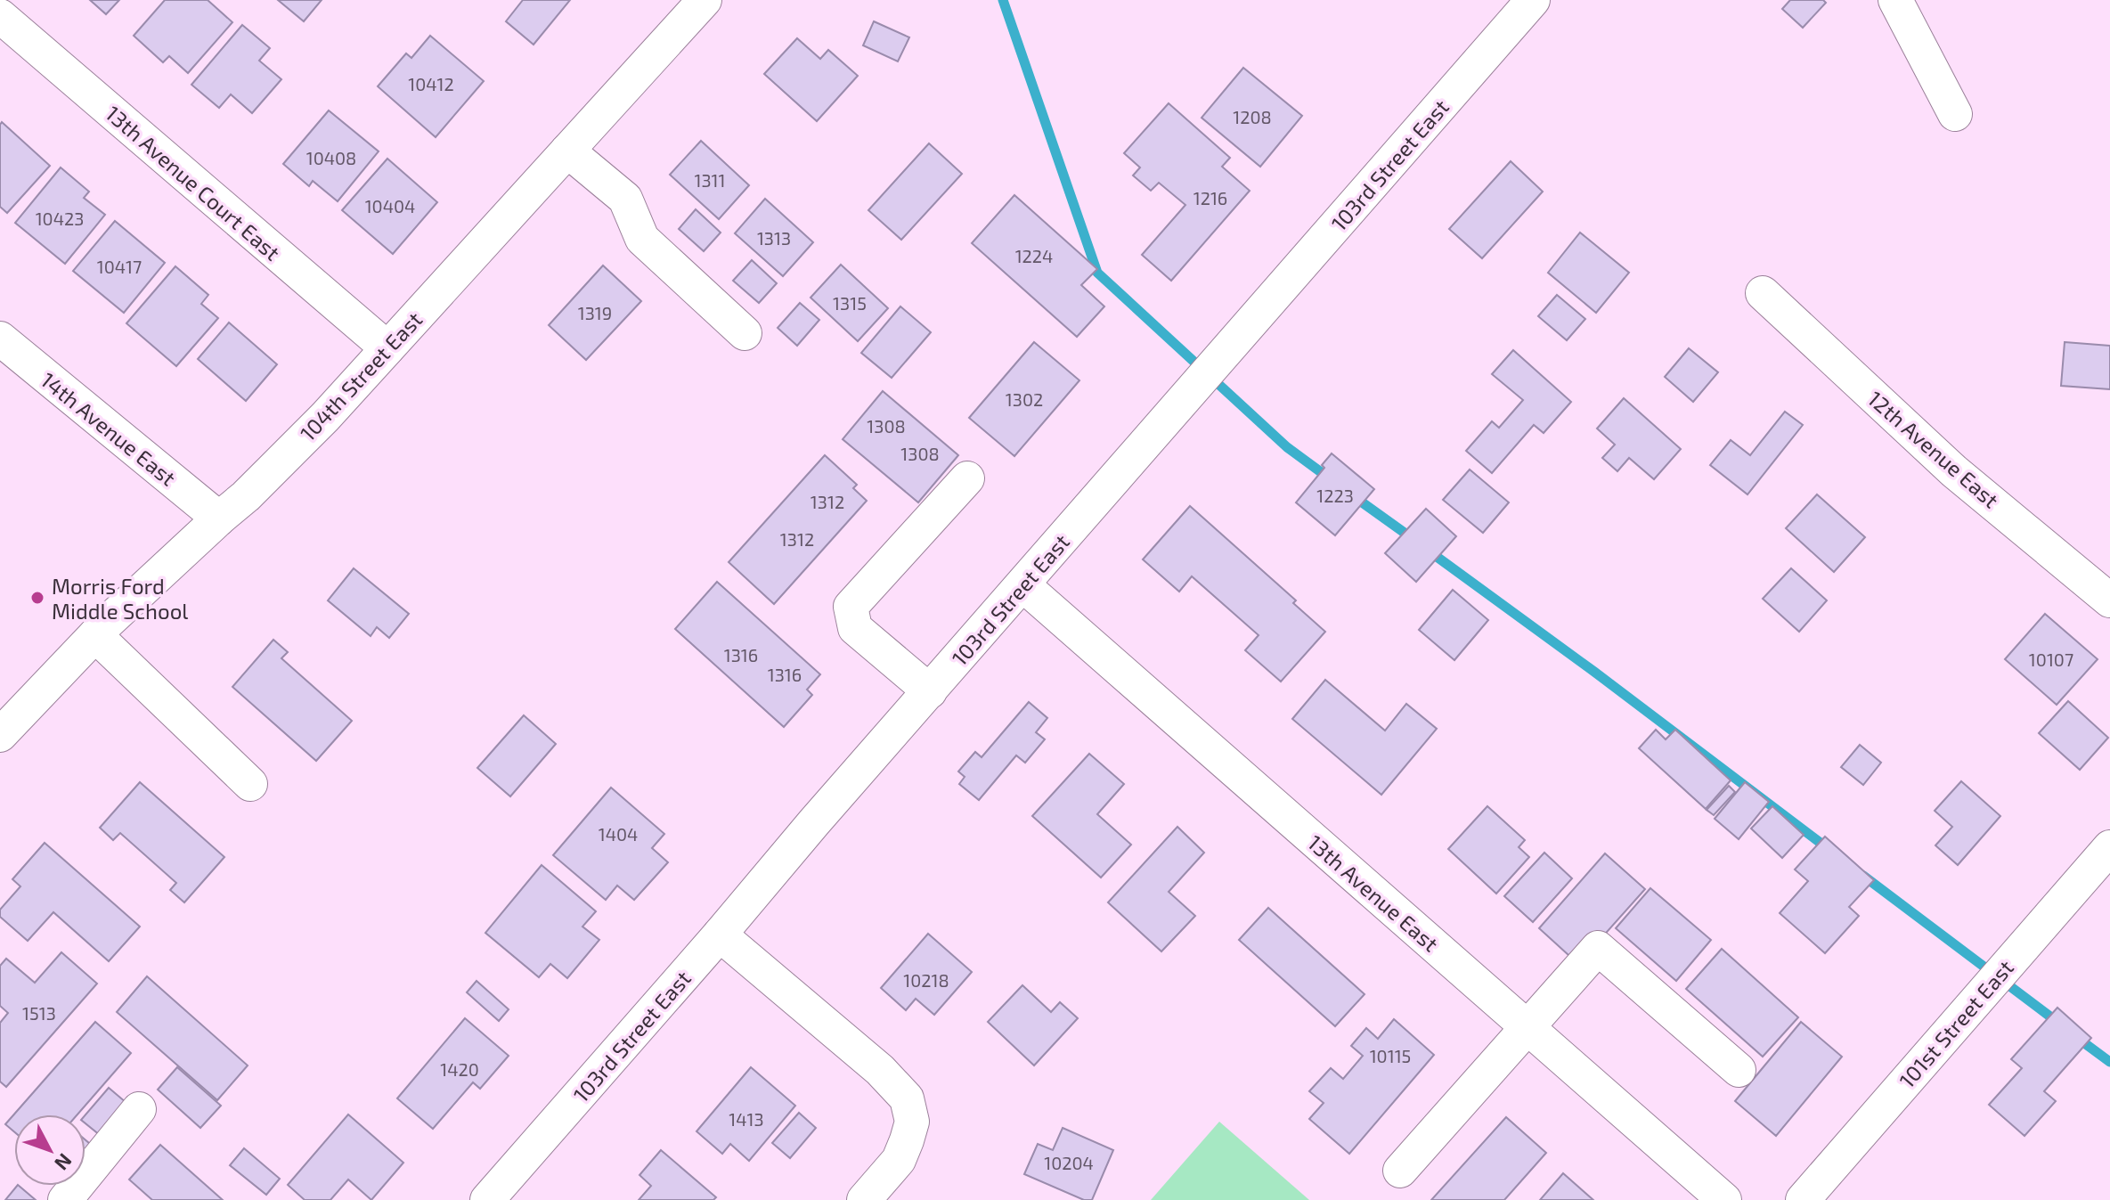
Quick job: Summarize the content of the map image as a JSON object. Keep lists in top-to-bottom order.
{
  "streets": {
    "street": [
      "103rd Street East",
      "13th Avenue Court East",
      "104th Street East",
      "14th Avenue East",
      "12th Avenue East",
      "13th Avenue East",
      "101st Street East"
    ]
  },
  "crossings": [
    ["103rd Street East", "13th Avenue East"],
    ["13th Avenue Court East", "104th Street East"],
    ["104th Street East", "14th Avenue East"]
  ],
  "places": ["Morris Ford Middle School"],
  "house_numbers": [
    "10412",
    "1208",
    "10408",
    "1311",
    "1216",
    "10404",
    "10423",
    "1313",
    "1224",
    "10417",
    "1315",
    "1319",
    "1302",
    "1308",
    "1308",
    "1223",
    "1312",
    "1312",
    "1316",
    "10107",
    "1316",
    "1404",
    "10218",
    "1513",
    "10115",
    "1420",
    "1413",
    "10204"
  ],
  "north": "bottom right"
}
